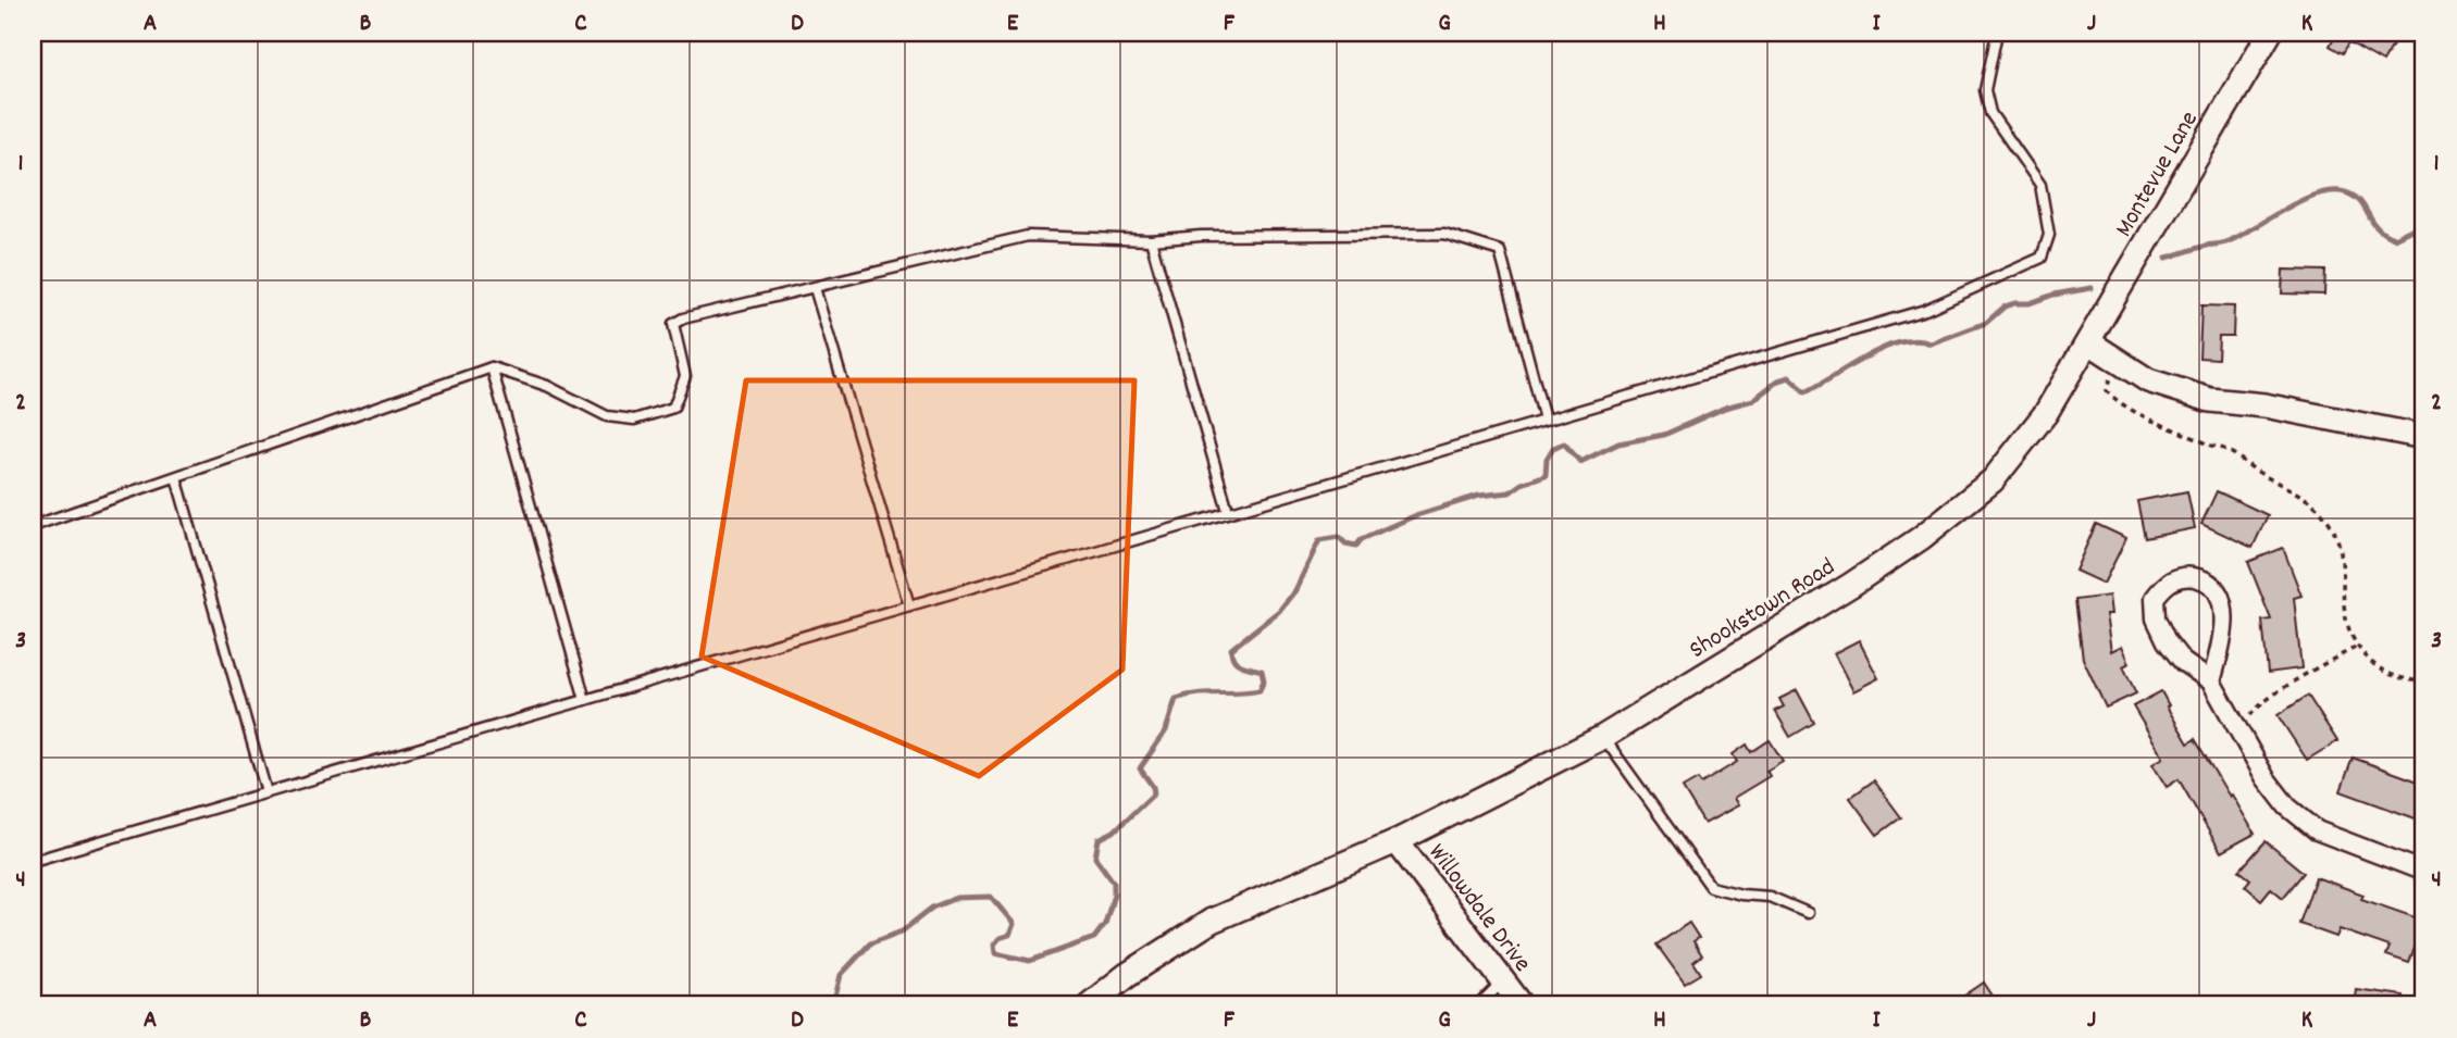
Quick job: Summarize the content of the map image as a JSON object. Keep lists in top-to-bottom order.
{
  "streets": {
    "street": ["Montevue Lane", "Shookstown Road", "Willowdale Drive"]
  },
  "crossings": [
    ["Montevue Lane", "Shookstown Road"],
    ["Shookstown Road", "Willowdale Drive"]
  ],
  "grid": {
    "columns": [
      "A",
      "B",
      "C",
      "D",
      "E",
      "F",
      "G",
      "H",
      "I",
      "J",
      "K"
    ],
    "rows": [
      "1",
      "2",
      "3",
      "4"
    ]
  }
}
